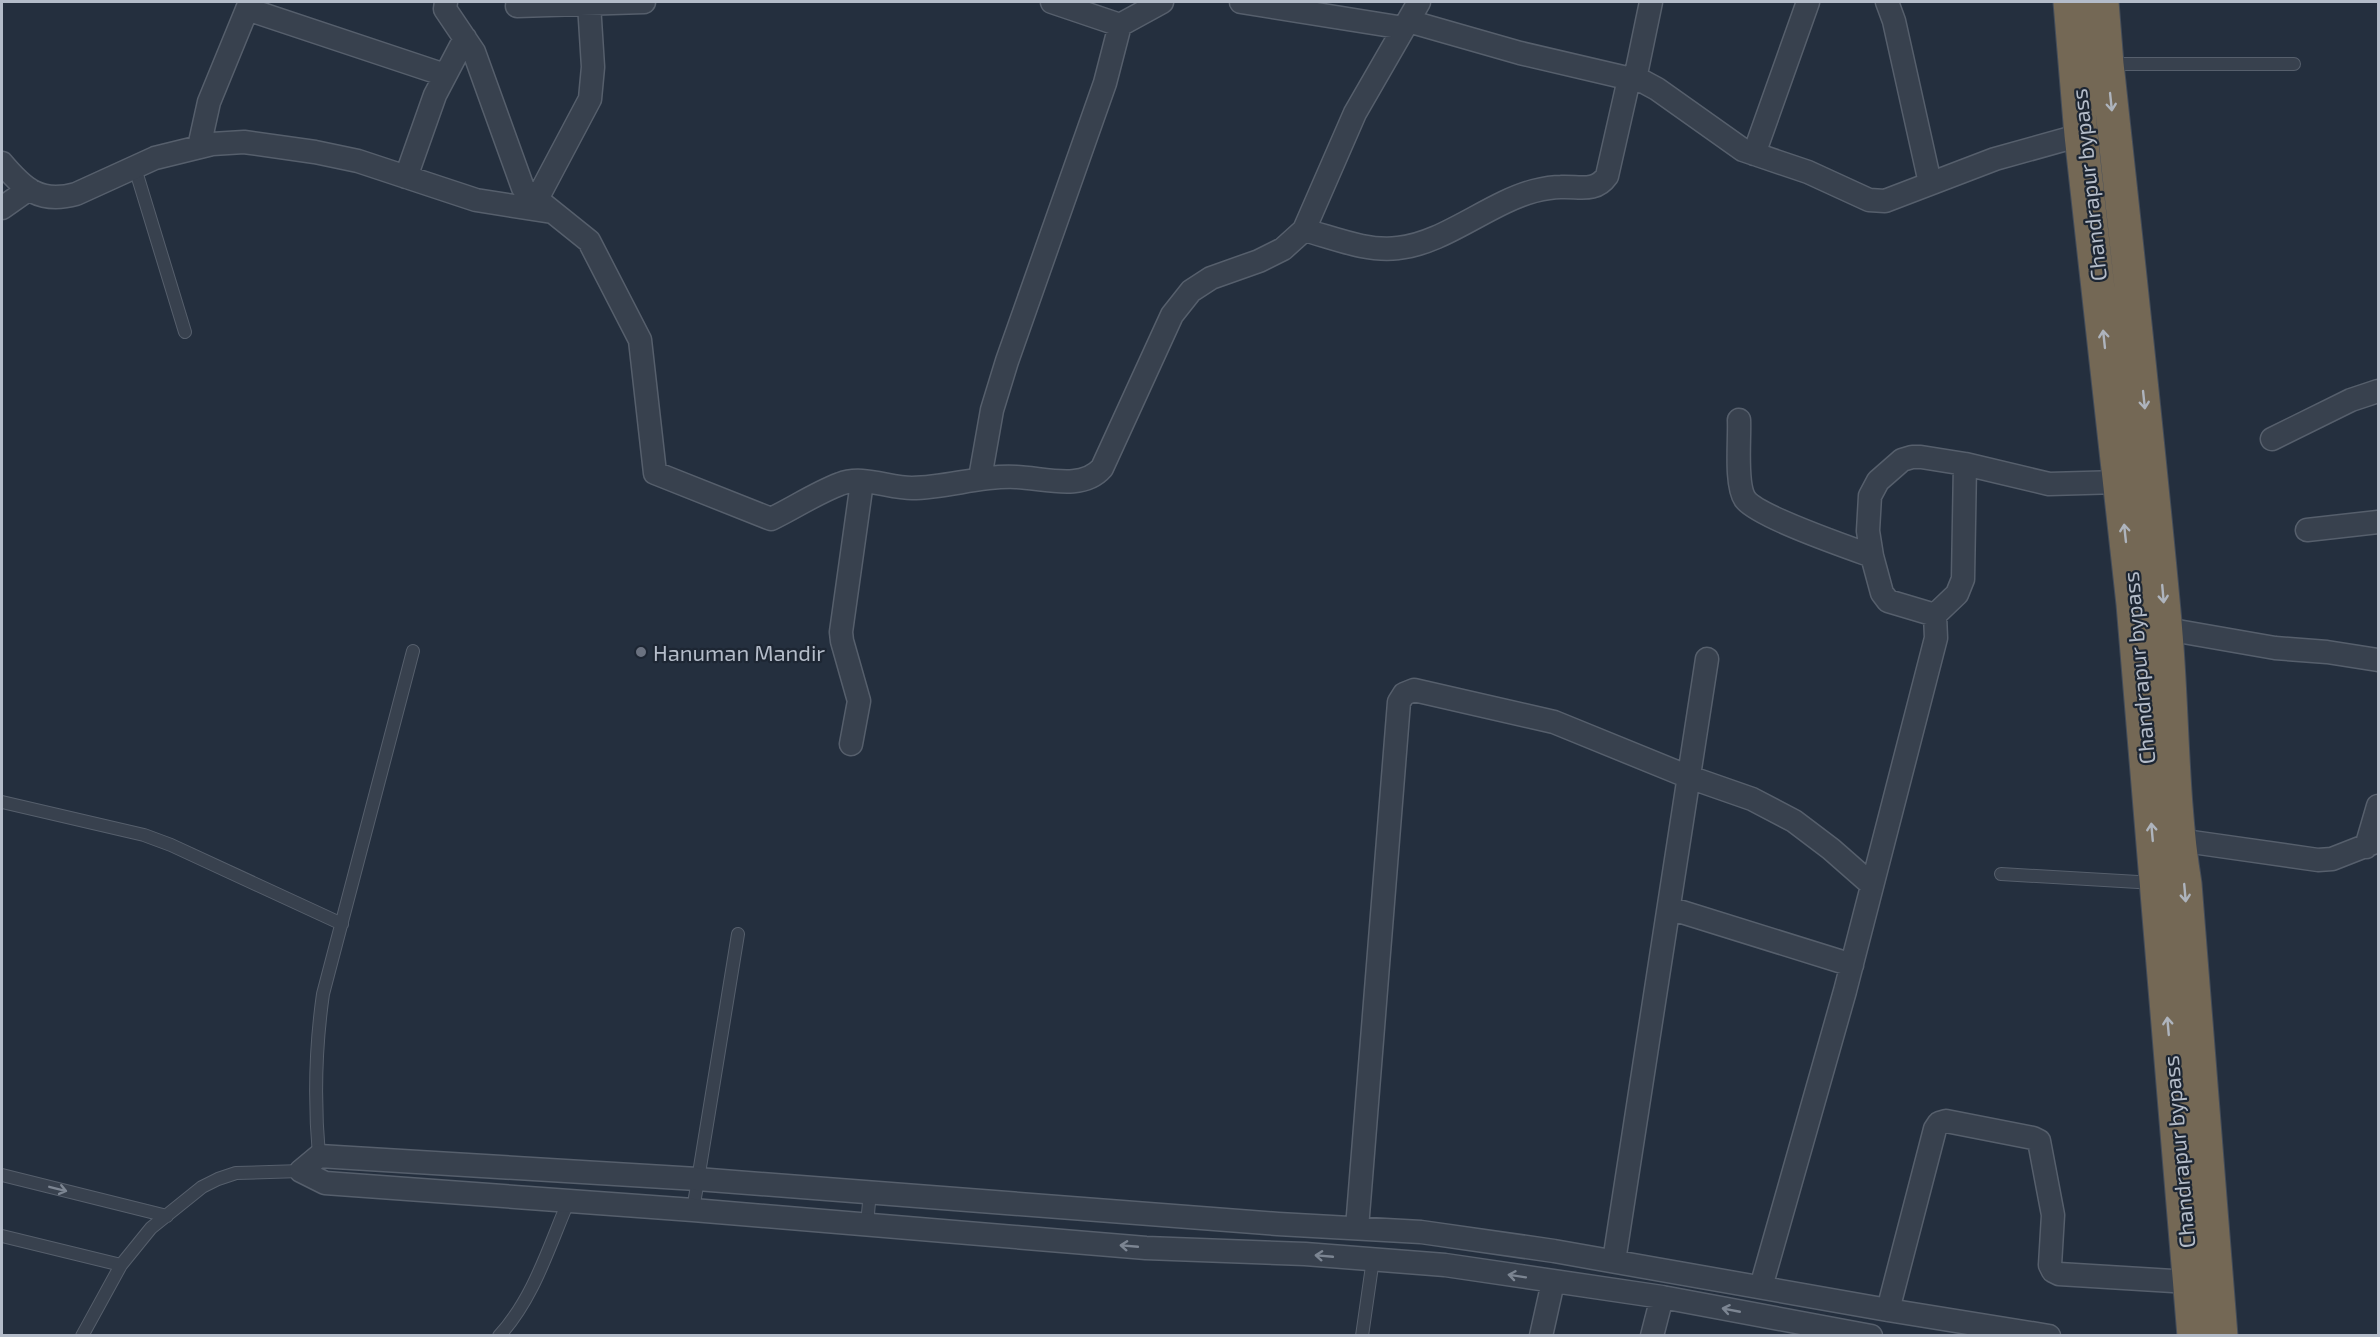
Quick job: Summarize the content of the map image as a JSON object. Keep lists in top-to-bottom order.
{
  "streets": {
    "highway": ["Chandrapur bypass"]
  },
  "places": ["Hanuman Mandir"]
}
